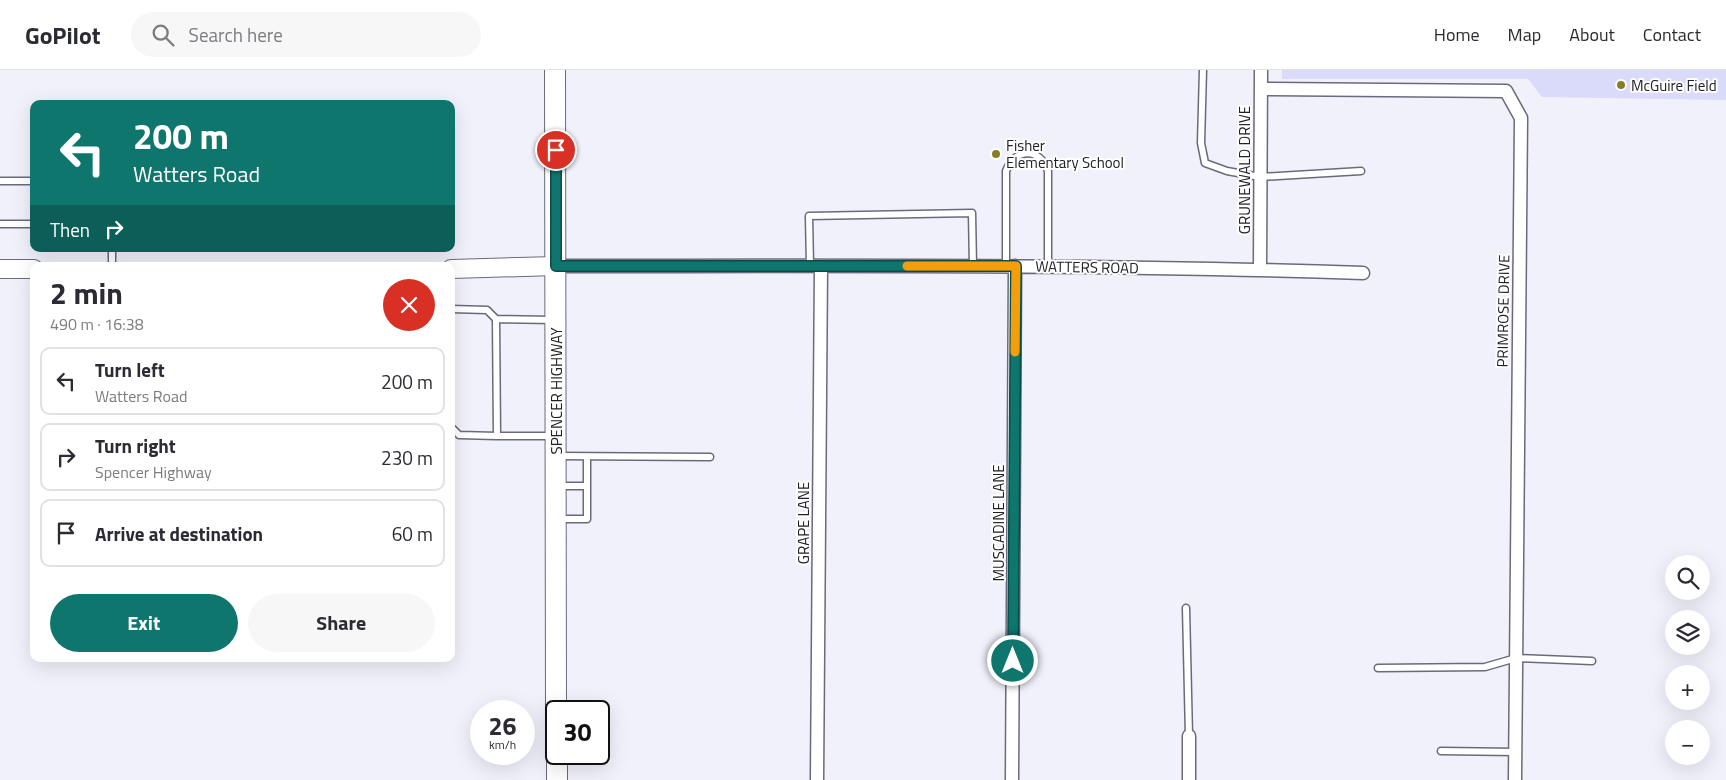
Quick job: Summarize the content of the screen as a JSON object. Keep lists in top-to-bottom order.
{
  "streets": {
    "main road": ["SPENCER HIGHWAY"],
    "street": [
      "GRUNEWALD DRIVE",
      "WATTERS ROAD",
      "PRIMROSE DRIVE",
      "GRAPE LANE",
      "MUSCADINE LANE"
    ]
  },
  "crossings": [
    ["GRUNEWALD DRIVE", "WATTERS ROAD"],
    ["GRUNEWALD DRIVE", "PRIMROSE DRIVE"],
    ["WATTERS ROAD", "SPENCER HIGHWAY"],
    ["WATTERS ROAD", "GRAPE LANE"],
    ["WATTERS ROAD", "MUSCADINE LANE"]
  ],
  "places": ["McGuire Field", "Fisher Elementary School"],
  "page": {
    "header": "GoPilot",
    "search": "Search here",
    "nav": [
      "Home",
      "Map",
      "About",
      "Contact"
    ],
    "turn": ["200 m", "Watters Road"],
    "then": "Then",
    "heading": ["2 min", "490 m · 16:38"],
    "list": [
      {
        "name": "Turn left",
        "note": "Watters Road",
        "value": "200 m"
      },
      {
        "name": "Turn right",
        "note": "Spencer Highway",
        "value": "230 m"
      },
      {
        "name": "Arrive at destination",
        "value": "60 m"
      }
    ],
    "map_buttons": ["+", "−"],
    "buttons": ["Exit", "Share"],
    "speed": "26 km/h",
    "limit": "30"
  }
}
